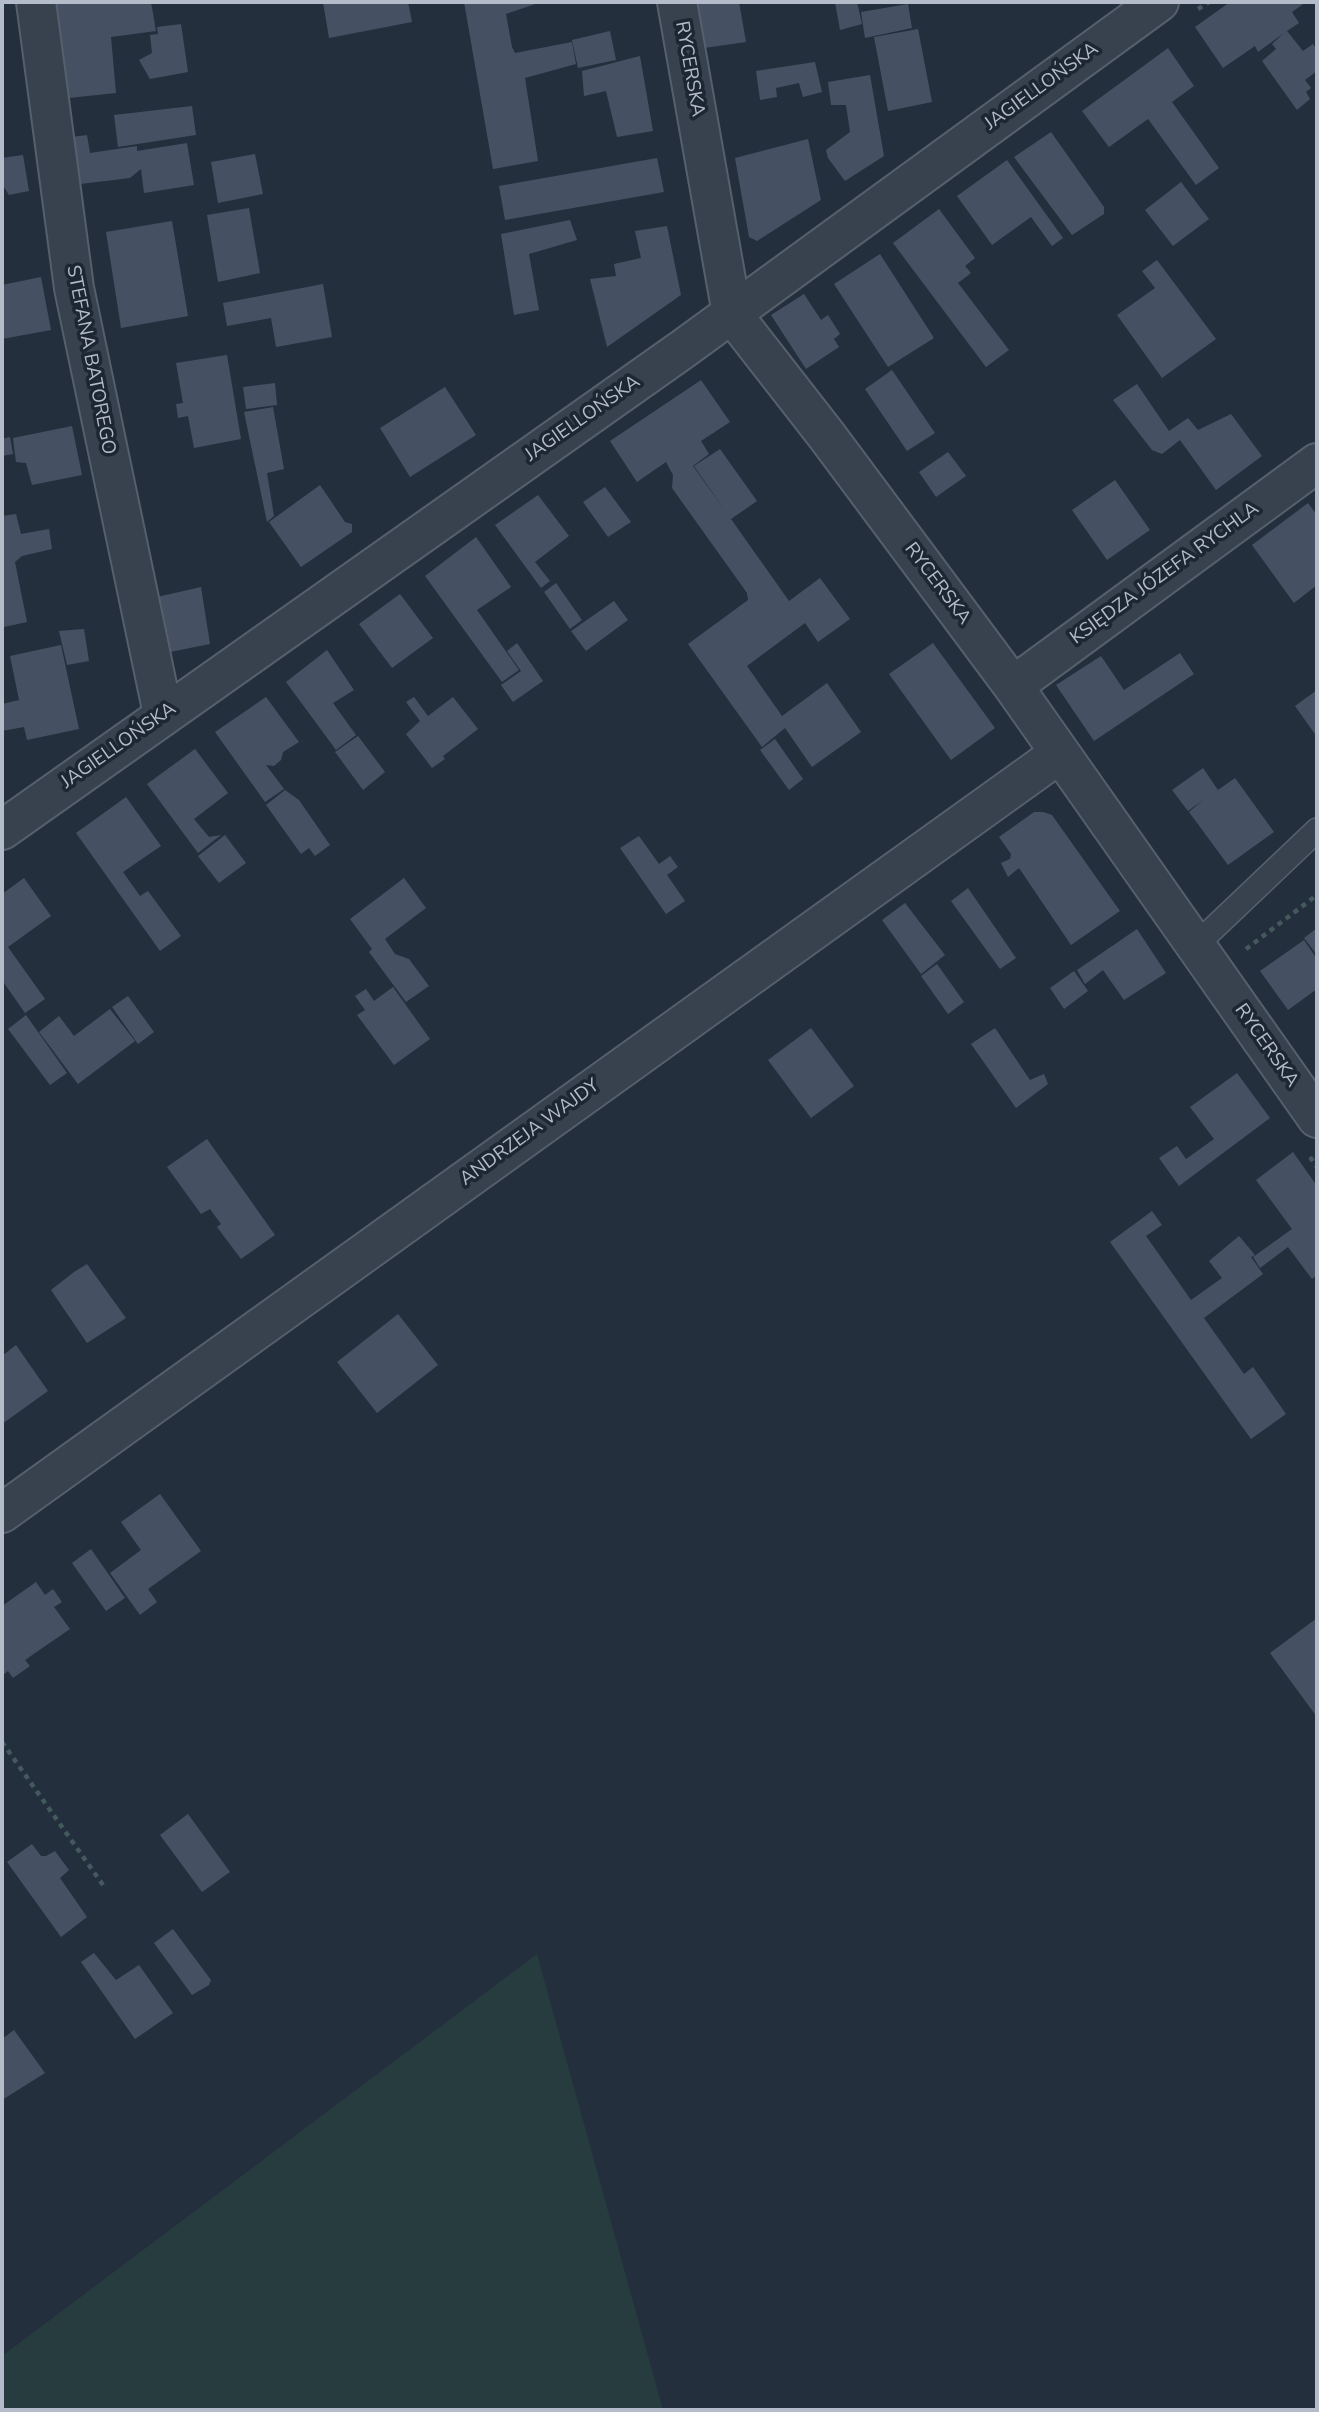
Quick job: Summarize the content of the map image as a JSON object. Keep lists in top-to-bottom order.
{
  "streets": {
    "street": [
      "RYCERSKA",
      "JAGIELLOŃSKA",
      "STEFANA BATOREGO",
      "KSIĘDZA JÓZEFA RYCHLA",
      "ANDRZEJA WAJDY"
    ]
  },
  "crossings": [
    ["RYCERSKA", "JAGIELLOŃSKA"],
    ["RYCERSKA", "KSIĘDZA JÓZEFA RYCHLA"],
    ["RYCERSKA", "ANDRZEJA WAJDY"],
    ["JAGIELLOŃSKA", "STEFANA BATOREGO"]
  ]
}
